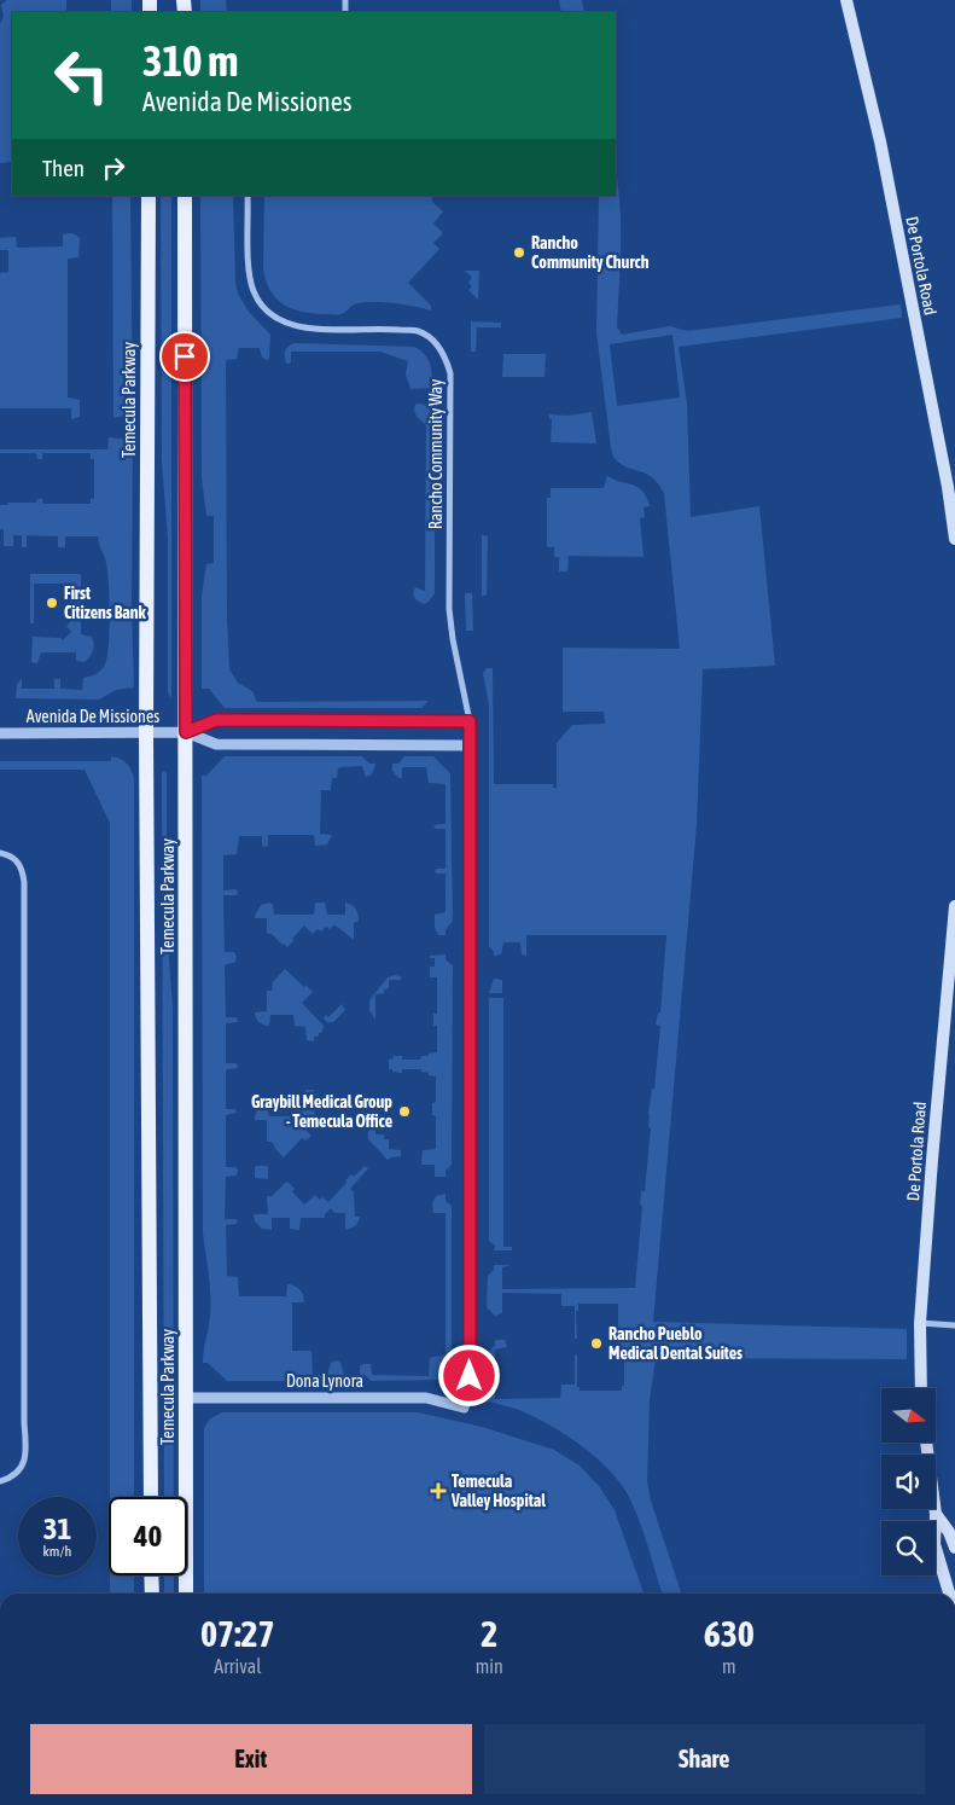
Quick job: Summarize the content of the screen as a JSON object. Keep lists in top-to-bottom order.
{
  "streets": {
    "main road": ["De Portola Road", "Temecula Parkway"],
    "street": ["Rancho Community Way", "Avenida De Missiones", "Dona Lynora"]
  },
  "crossings": [
    ["Temecula Parkway", "Avenida De Missiones"],
    ["Temecula Parkway", "Dona Lynora"],
    ["Rancho Community Way", "Avenida De Missiones"],
    ["Avenida De Missiones", "Dona Lynora"]
  ],
  "places": {
    "other": [
      "Rancho Community Church",
      "First Citizens Bank",
      "Graybill Medical Group - Temecula Office",
      "Rancho Pueblo Medical Dental Suites"
    ],
    "health": ["Temecula Valley Hospital"]
  },
  "north": "right",
  "page": {
    "turn": ["310 m", "Avenida De Missiones"],
    "then": "Then",
    "speed": "31 km/h",
    "limit": "40",
    "eta": [
      "07:27",
      "Arrival",
      "2",
      "min",
      "630",
      "m"
    ],
    "buttons": ["Exit", "Share"]
  }
}
